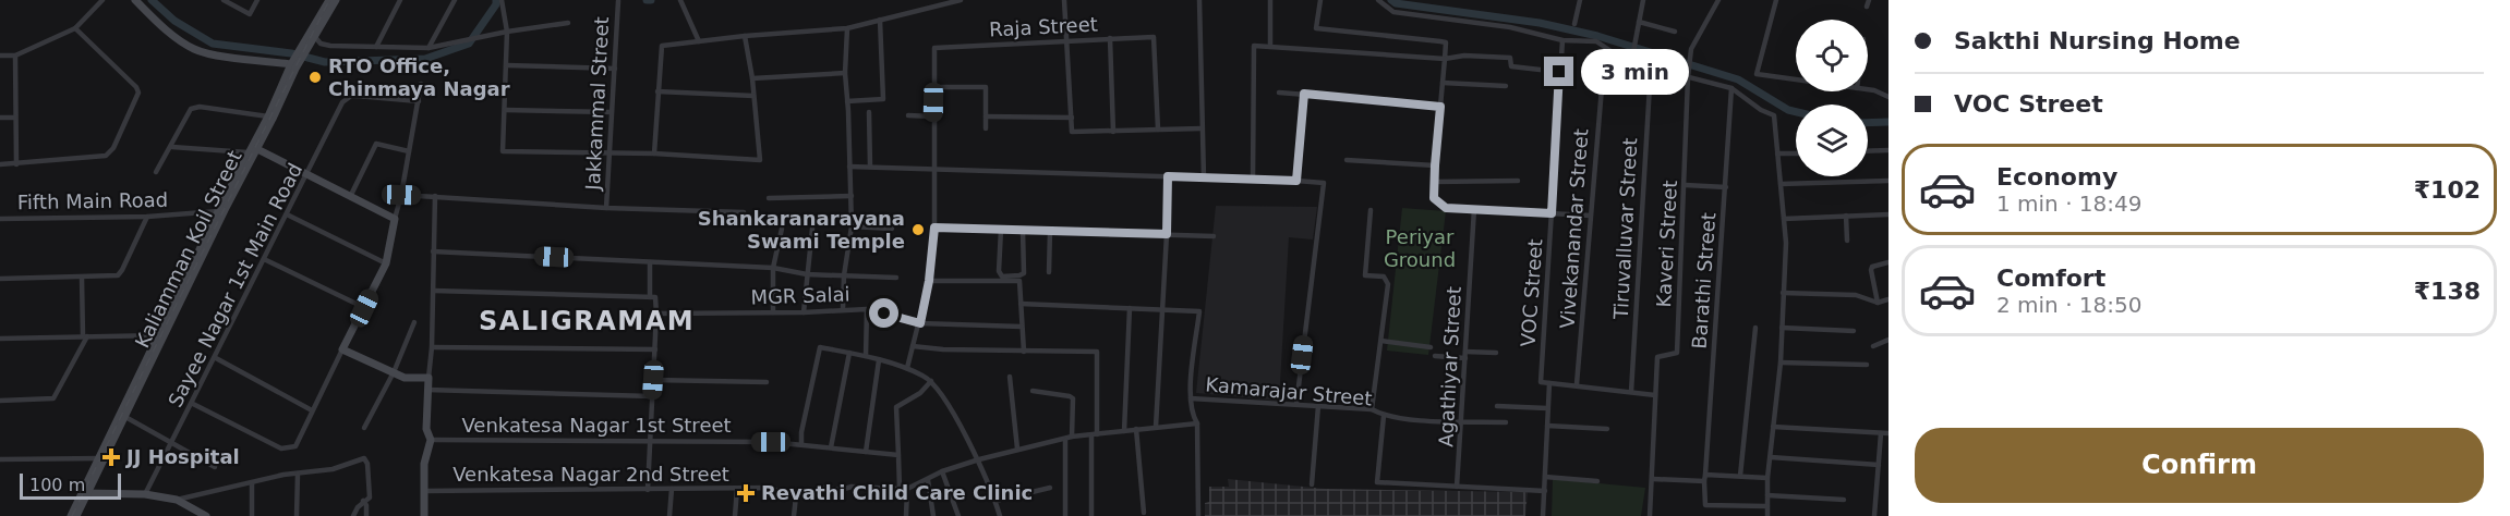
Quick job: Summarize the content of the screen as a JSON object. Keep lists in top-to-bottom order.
{
  "streets": {
    "main road": ["Kaliamman Koil Street"],
    "street": [
      "Raja Street",
      "Jakkammal Street",
      "Fifth Main Road",
      "Vivekanandar Street",
      "Tiruvalluvar Street",
      "Kaveri Street",
      "Barathi Street",
      "Sayee Nagar 1st Main Road",
      "VOC Street",
      "MGR Salai",
      "Agathiyar Street",
      "Kamarajar Street",
      "Venkatesa Nagar 1st Street",
      "Venkatesa Nagar 2nd Street"
    ]
  },
  "crossings": [
    ["Fifth Main Road", "Kaliamman Koil Street"],
    ["Agathiyar Street", "Kamarajar Street"]
  ],
  "districts": ["SALIGRAMAM"],
  "parks": ["Periyar Ground"],
  "places": {
    "other": ["RTO Office, Chinmaya Nagar", "Shankaranarayana Swami Temple"],
    "health": ["JJ Hospital", "Revathi Child Care Clinic"]
  },
  "scale_bar": "100 m",
  "page": {
    "banner": ["Sakthi Nursing Home", "VOC Street"],
    "bubble": "3 min",
    "list": [
      {
        "name": "Economy",
        "note": "1 min · 18:49",
        "value": "₹102"
      },
      {
        "name": "Comfort",
        "note": "2 min · 18:50",
        "value": "₹138"
      }
    ],
    "buttons": "Confirm",
    "scale": "100 m"
  }
}
